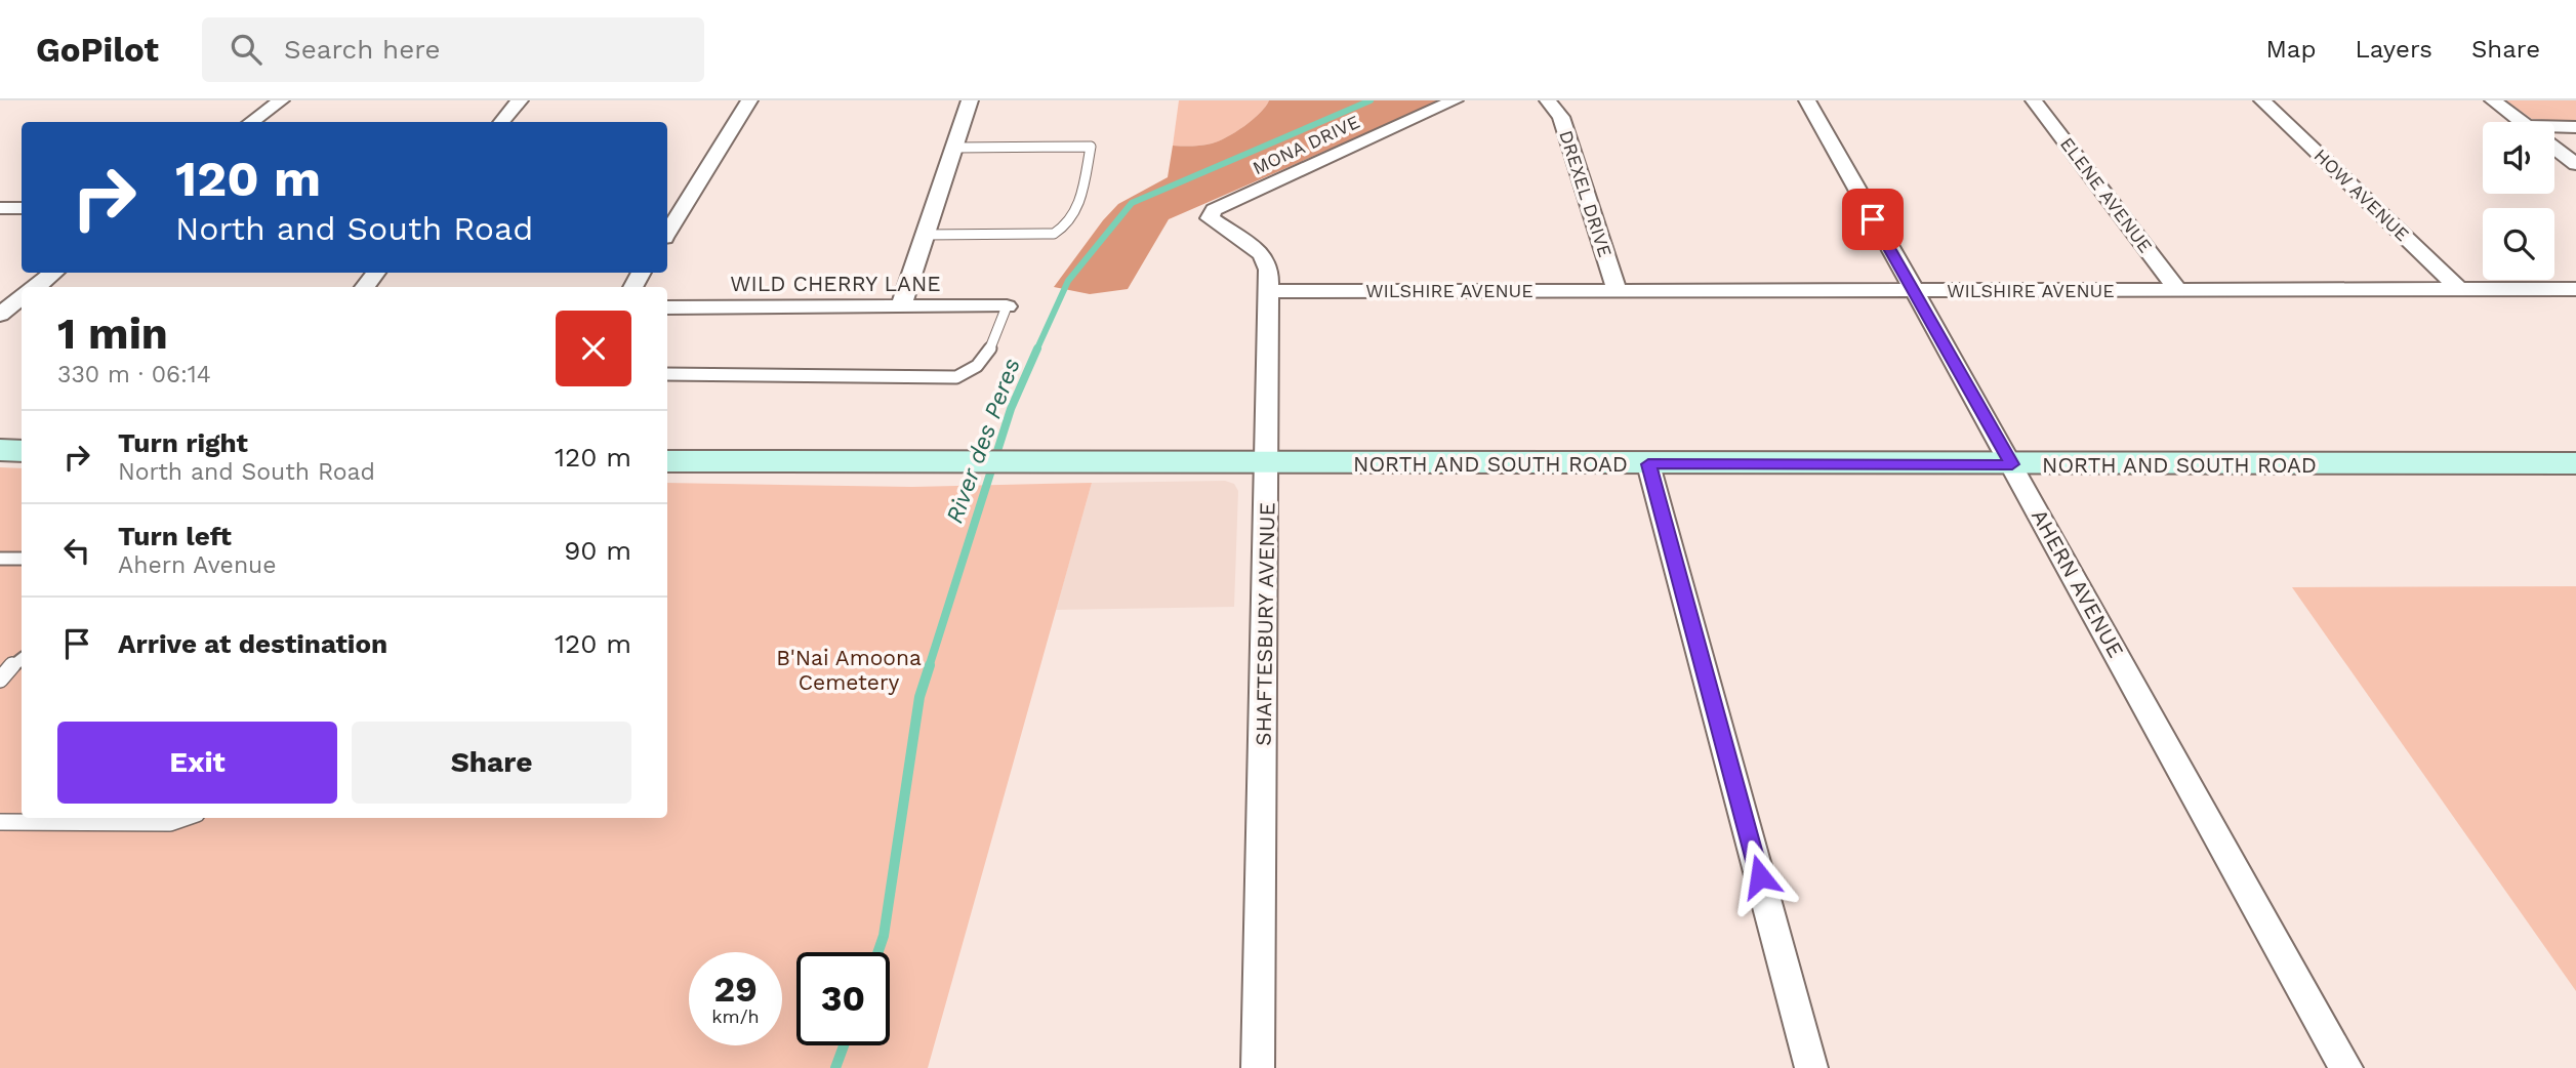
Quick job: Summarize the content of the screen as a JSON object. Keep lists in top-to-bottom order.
{
  "streets": {
    "street": [
      "MONA DRIVE",
      "DREXEL DRIVE",
      "ELENE AVENUE",
      "HOW AVENUE",
      "WILD CHERRY LANE",
      "WILSHIRE AVENUE",
      "NORTH AND SOUTH ROAD",
      "AHERN AVENUE",
      "SHAFTESBURY AVENUE"
    ]
  },
  "crossings": [
    ["MONA DRIVE", "SHAFTESBURY AVENUE"],
    ["DREXEL DRIVE", "WILSHIRE AVENUE"],
    ["ELENE AVENUE", "WILSHIRE AVENUE"],
    ["HOW AVENUE", "WILSHIRE AVENUE"],
    ["WILSHIRE AVENUE", "AHERN AVENUE"],
    ["WILSHIRE AVENUE", "SHAFTESBURY AVENUE"],
    ["NORTH AND SOUTH ROAD", "AHERN AVENUE"],
    ["NORTH AND SOUTH ROAD", "SHAFTESBURY AVENUE"]
  ],
  "water": ["River des Peres"],
  "parks": ["B'Nai Amoona Cemetery"],
  "page": {
    "header": "GoPilot",
    "search": "Search here",
    "nav": ["Map", "Layers", "Share"],
    "turn": ["120 m", "North and South Road"],
    "heading": ["1 min", "330 m · 06:14"],
    "list": [
      {
        "name": "Turn right",
        "note": "North and South Road",
        "value": "120 m"
      },
      {
        "name": "Turn left",
        "note": "Ahern Avenue",
        "value": "90 m"
      },
      {
        "name": "Arrive at destination",
        "value": "120 m"
      }
    ],
    "buttons": ["Exit", "Share"],
    "speed": "29 km/h",
    "limit": "30"
  }
}
